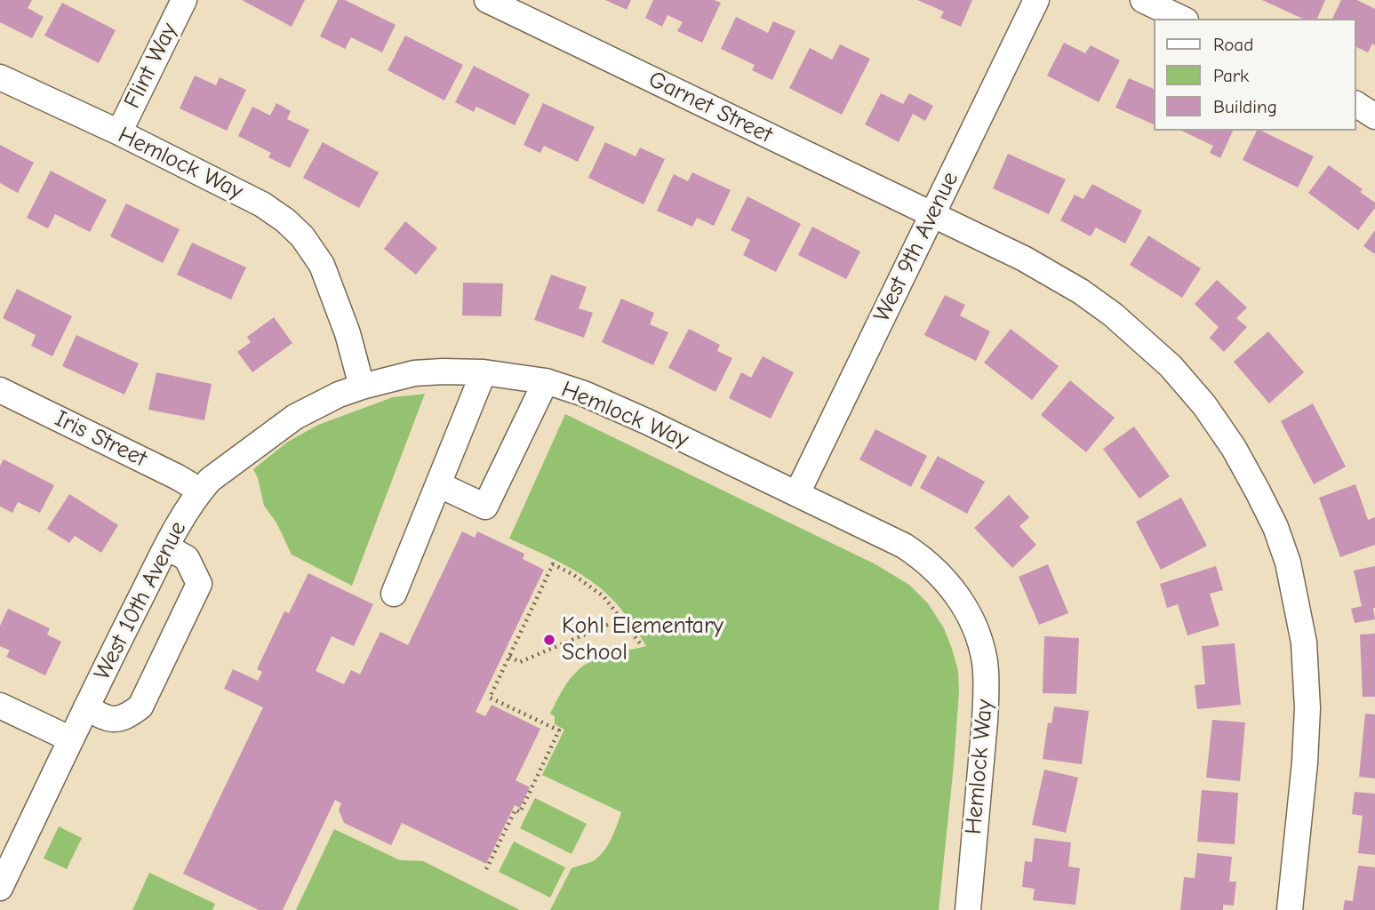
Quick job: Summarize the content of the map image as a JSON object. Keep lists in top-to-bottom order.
{
  "streets": {
    "street": [
      "Flint Way",
      "Garnet Street",
      "Hemlock Way",
      "West 9th Avenue",
      "Iris Street",
      "West 10th Avenue"
    ]
  },
  "crossings": [
    ["Flint Way", "Hemlock Way"],
    ["Garnet Street", "West 9th Avenue"],
    ["Hemlock Way", "West 9th Avenue"],
    ["Hemlock Way", "West 10th Avenue"],
    ["Iris Street", "West 10th Avenue"]
  ],
  "places": ["Kohl Elementary School"],
  "legend": ["Road", "Park", "Building"]
}
